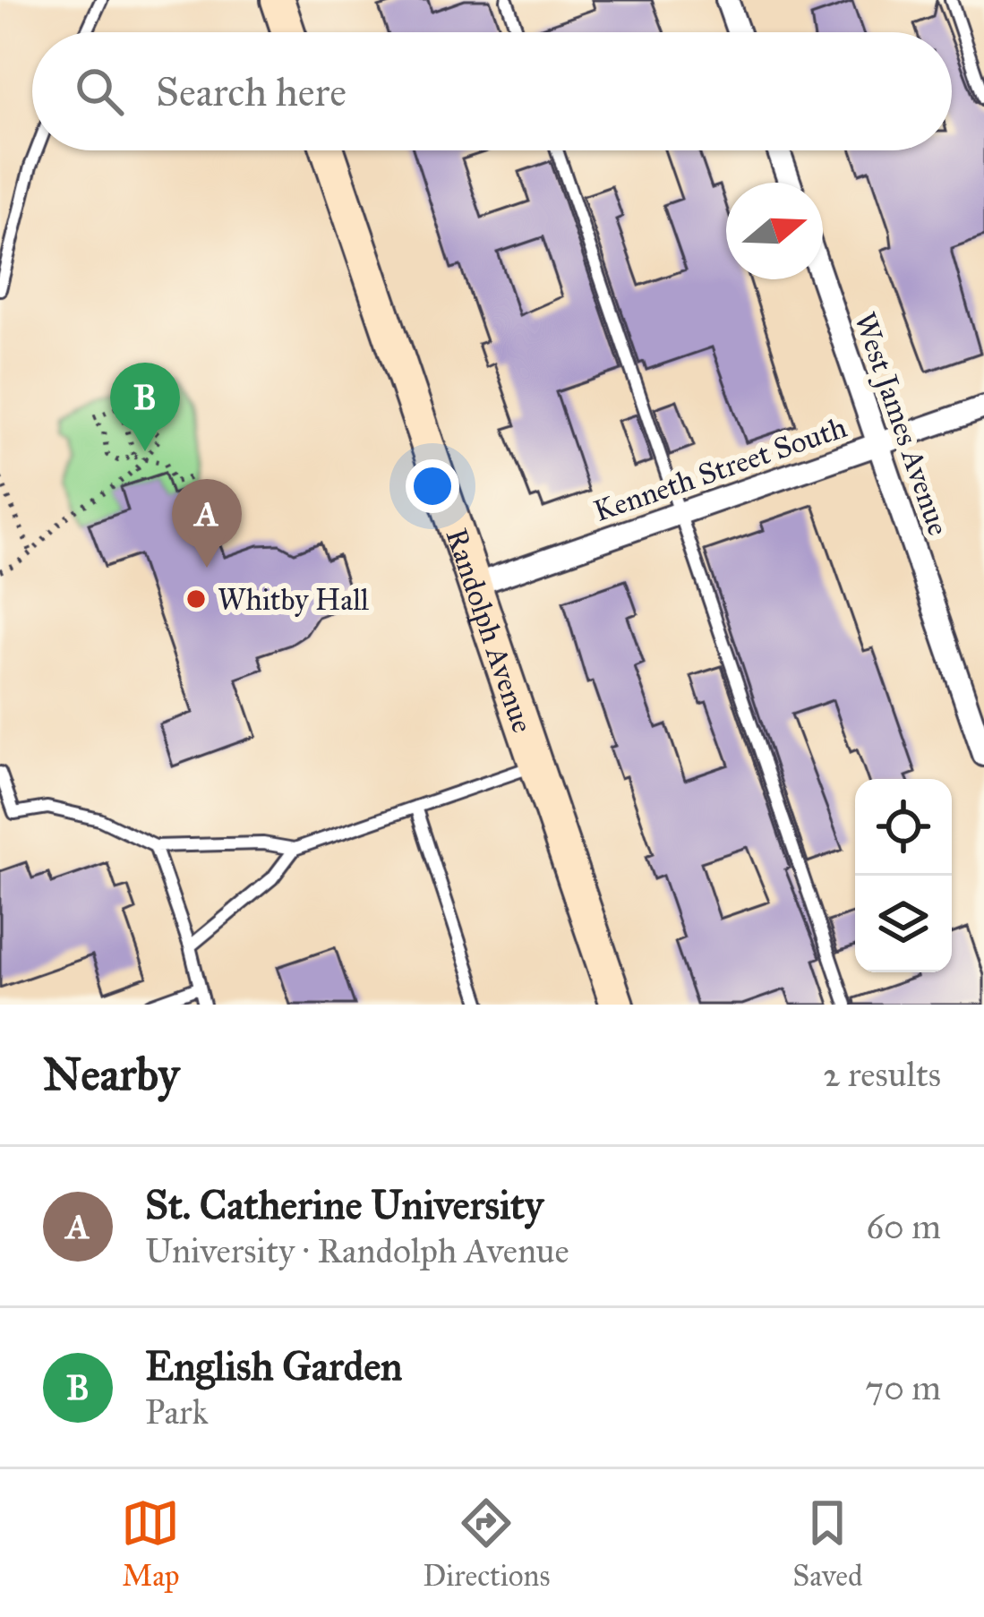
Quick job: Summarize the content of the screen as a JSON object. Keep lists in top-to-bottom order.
{
  "streets": {
    "main road": ["Randolph Avenue"],
    "street": ["West James Avenue", "Kenneth Street South"]
  },
  "crossings": [
    ["West James Avenue", "Kenneth Street South"],
    ["Kenneth Street South", "Randolph Avenue"]
  ],
  "places": ["Whitby Hall"],
  "north": "right",
  "page": {
    "search": "Search here",
    "pins": ["B", "A"],
    "heading": ["Nearby", "2 results"],
    "list": [
      {
        "mark": "A",
        "name": "St. Catherine University",
        "note": "University · Randolph Avenue",
        "value": "60 m"
      },
      {
        "mark": "B",
        "name": "English Garden",
        "note": "Park",
        "value": "70 m"
      }
    ],
    "nav": ["Map", "Directions", "Saved"]
  }
}
